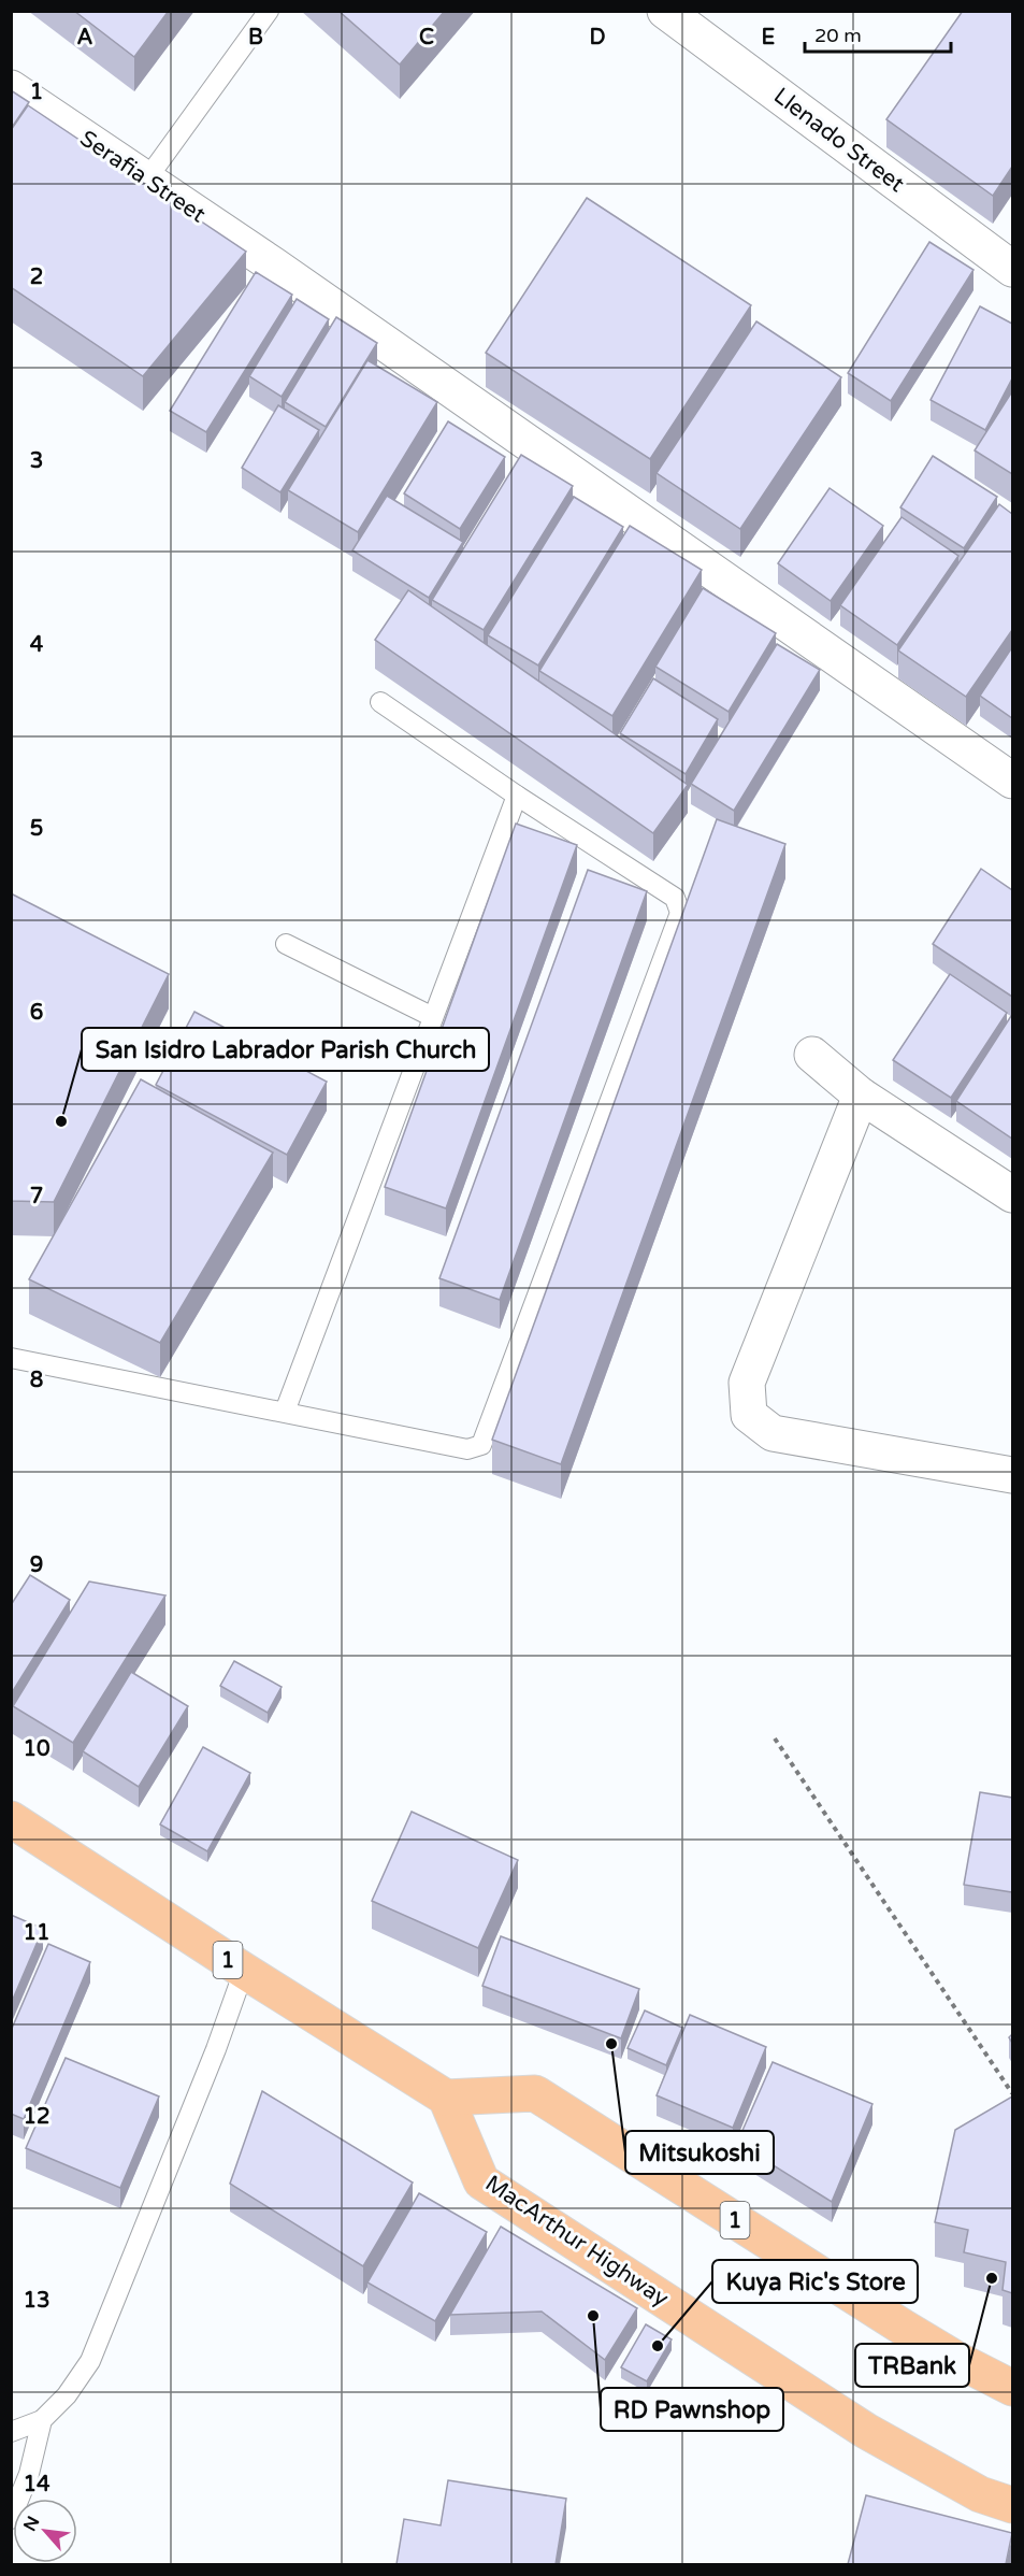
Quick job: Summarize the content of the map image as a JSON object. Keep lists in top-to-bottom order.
{
  "streets": {
    "highway": ["1", "MacArthur Highway"],
    "street": ["Llenado Street", "Serafia Street"]
  },
  "crossings": [
    ["1", "MacArthur Highway"]
  ],
  "places": [
    "San Isidro Labrador Parish Church",
    "Mitsukoshi",
    "TRBank",
    "RD Pawnshop",
    "Kuya Ric's Store"
  ],
  "scale_bar": "20 m",
  "north": "top left",
  "grid": {
    "columns": [
      "A",
      "B",
      "C",
      "D",
      "E"
    ],
    "rows": [
      "1",
      "2",
      "3",
      "4",
      "5",
      "6",
      "7",
      "8",
      "9",
      "10",
      "11",
      "12",
      "13",
      "14"
    ]
  }
}
